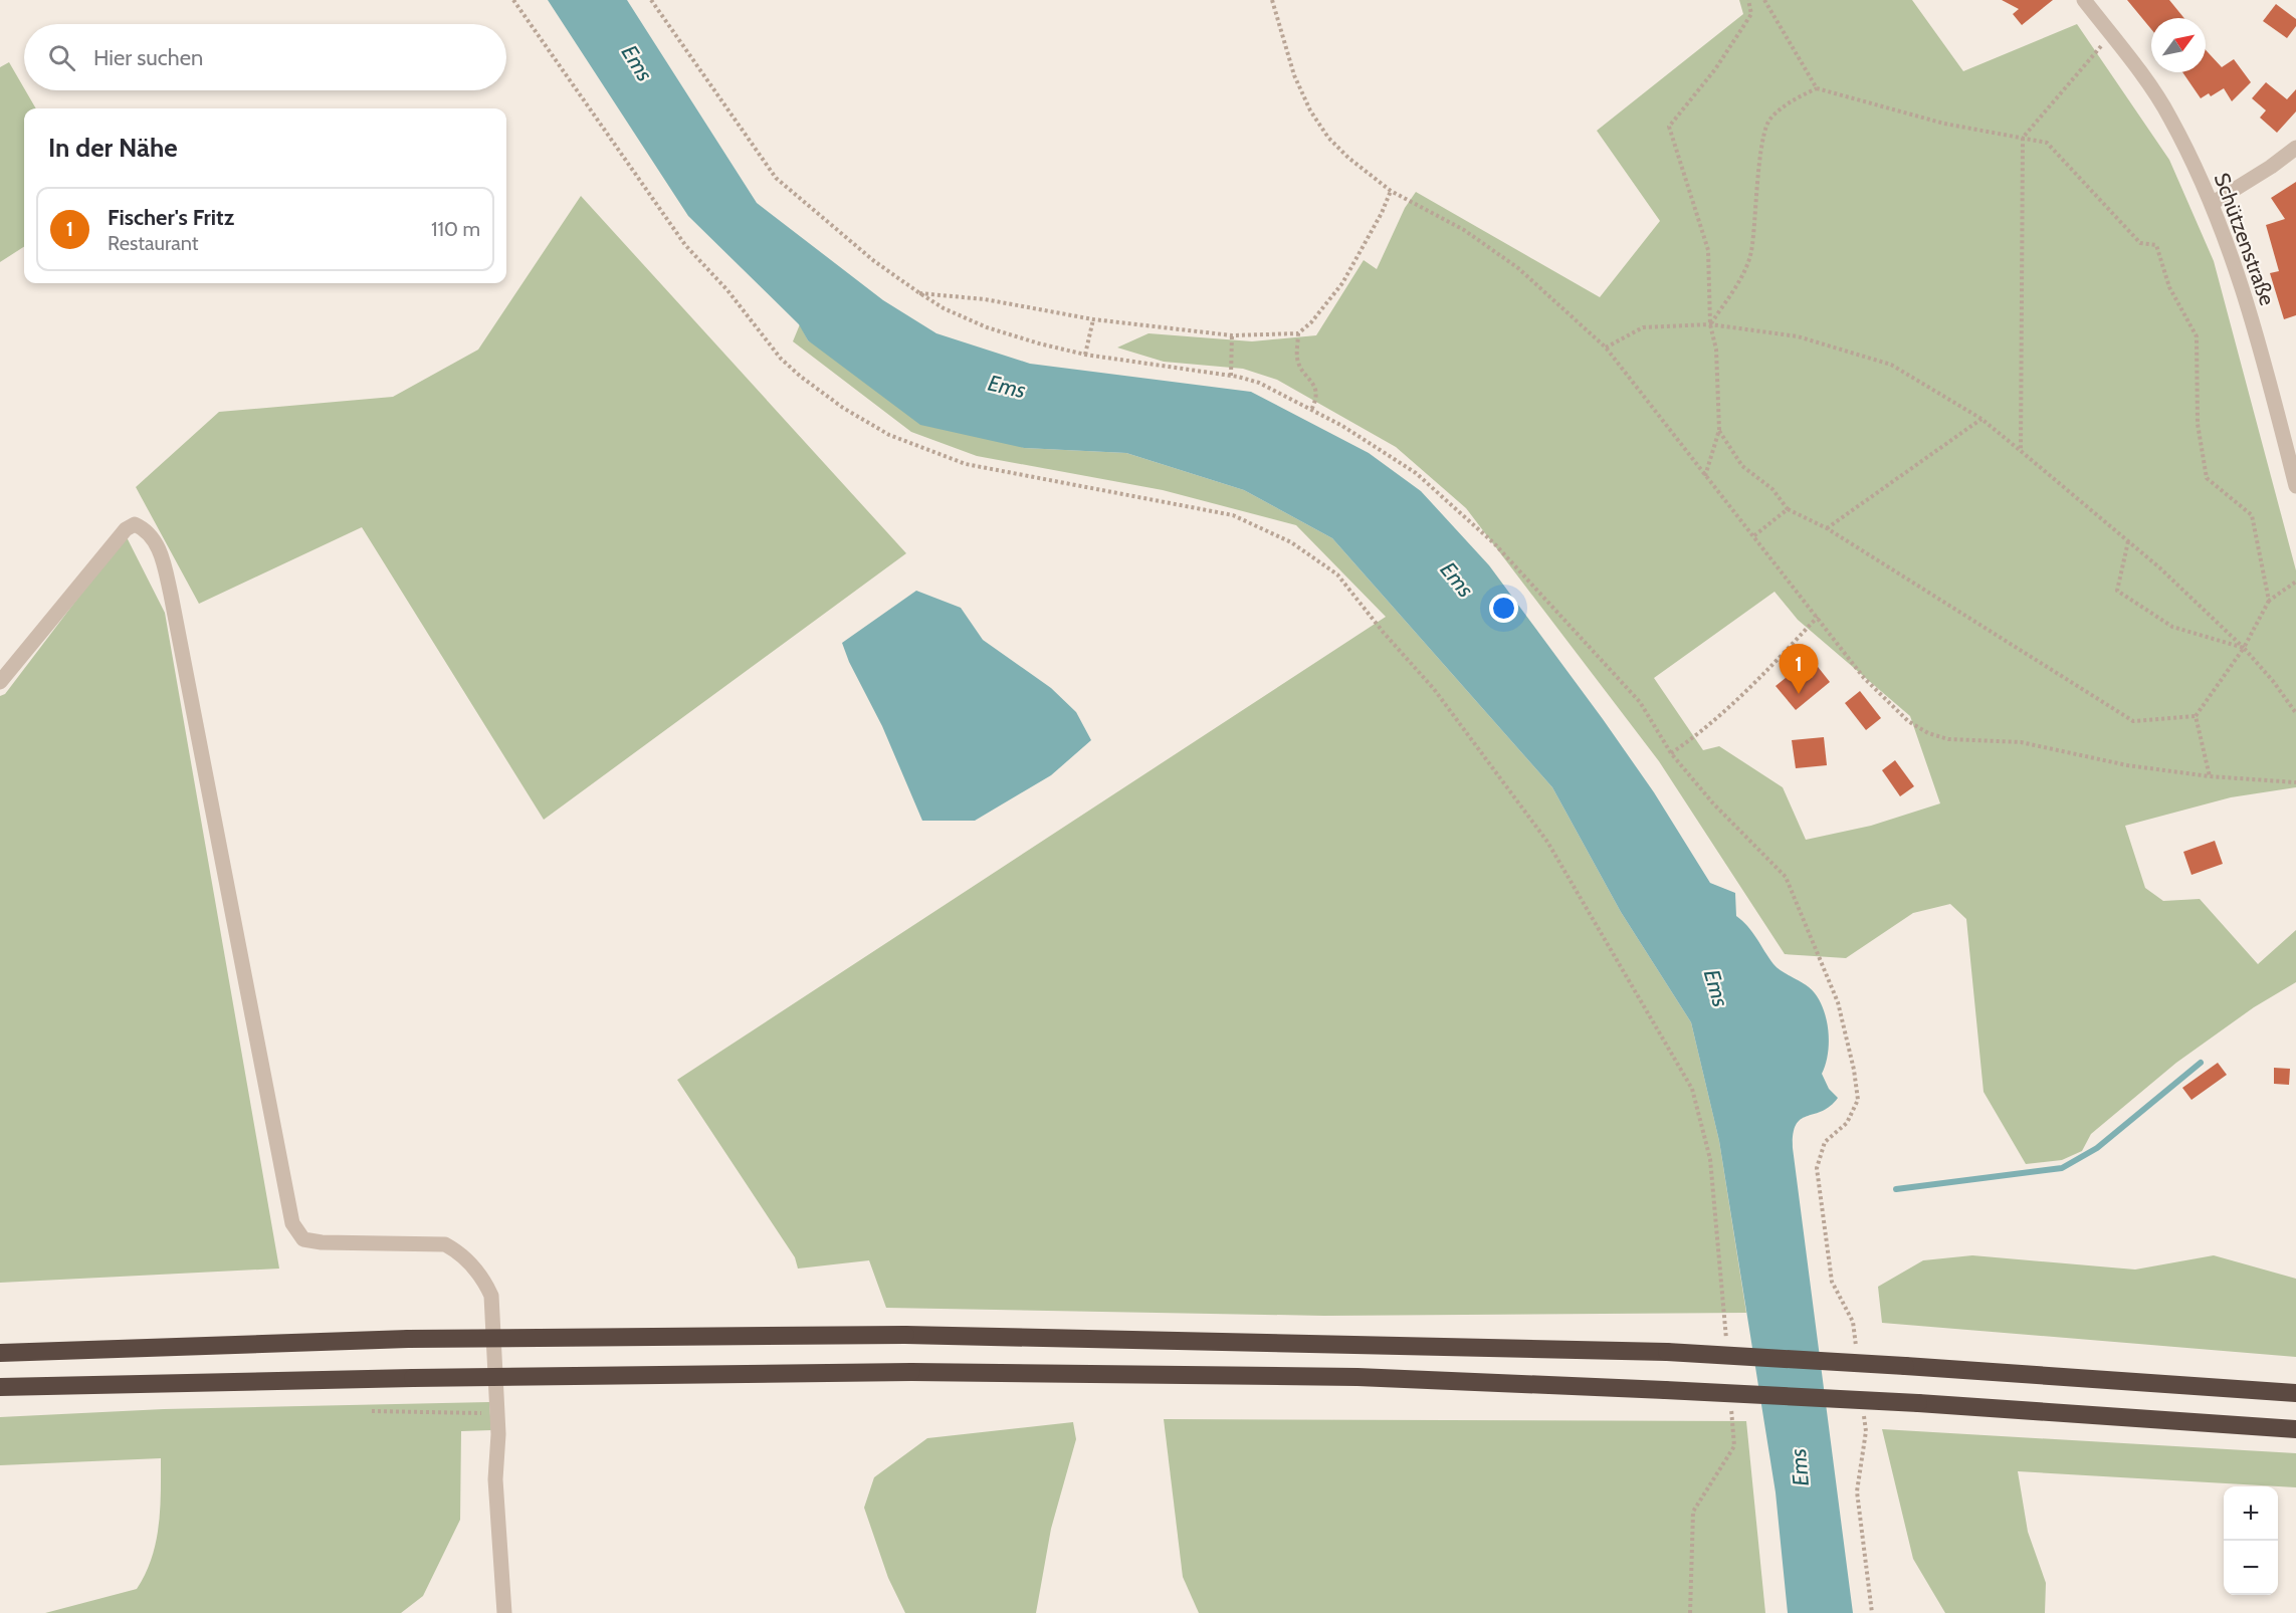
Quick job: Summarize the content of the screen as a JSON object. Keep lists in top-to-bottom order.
{
  "streets": {
    "street": ["Schützenstraße"]
  },
  "water": ["Ems"],
  "north": "top right",
  "page": {
    "search": "Hier suchen",
    "heading": "In der Nähe",
    "list": [
      {
        "mark": "1",
        "name": "Fischer's Fritz",
        "note": "Restaurant",
        "value": "110 m"
      }
    ],
    "pins": "1",
    "map_buttons": ["+", "−"]
  }
}
